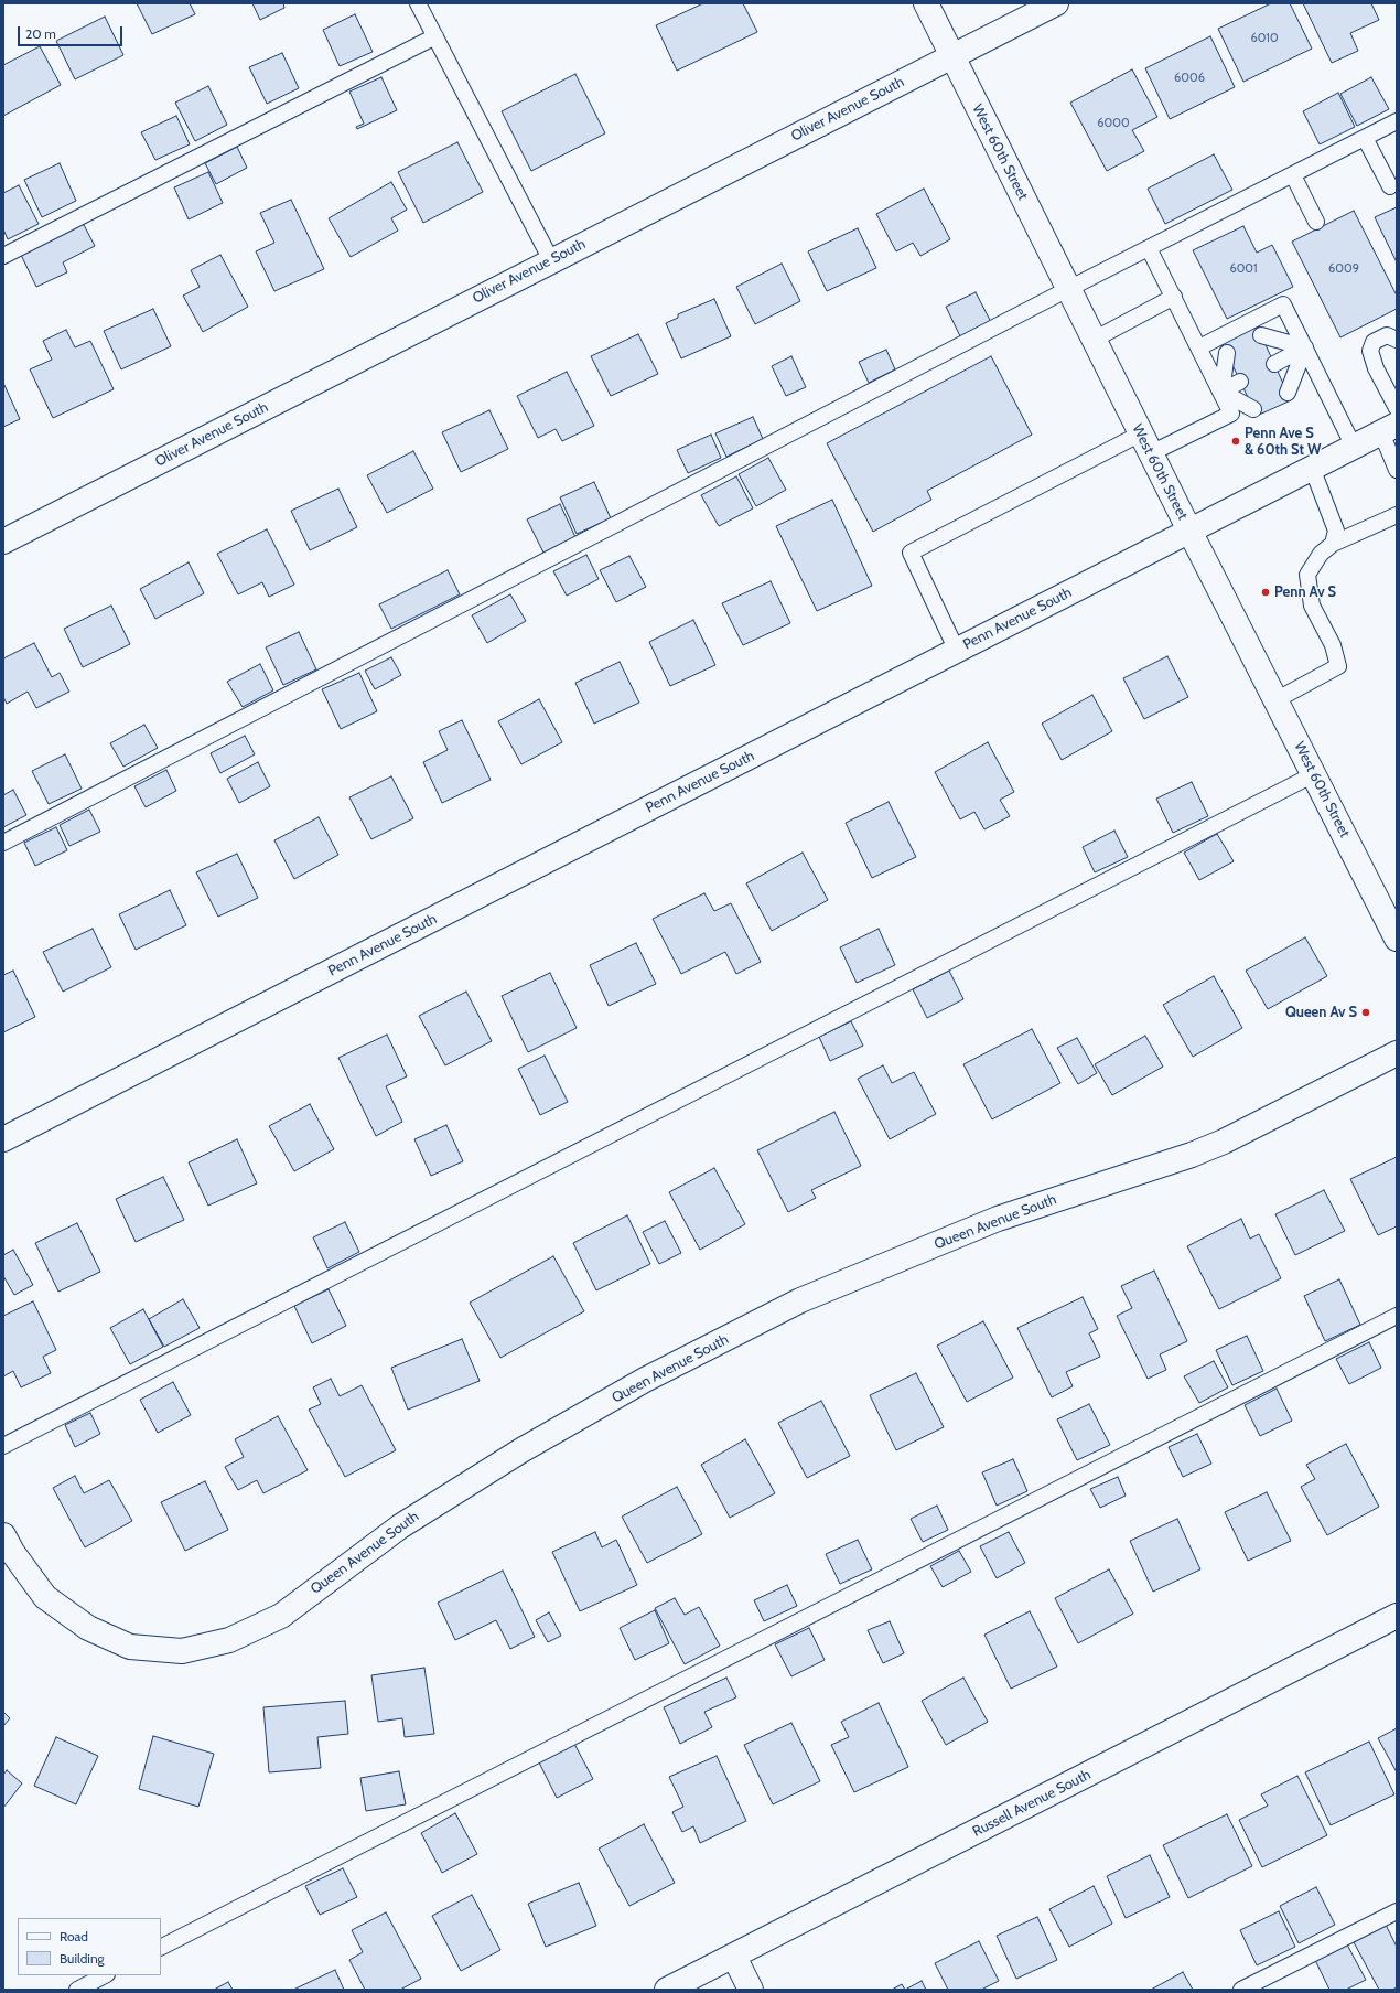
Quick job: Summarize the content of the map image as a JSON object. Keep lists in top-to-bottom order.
{
  "streets": {
    "street": [
      "Oliver Avenue South",
      "West 60th Street",
      "Penn Avenue South",
      "Queen Avenue South",
      "Russell Avenue South"
    ]
  },
  "crossings": [
    ["Oliver Avenue South", "West 60th Street"],
    ["West 60th Street", "Penn Avenue South"]
  ],
  "places": ["Penn Ave S & 60th St W", "Penn Av S", "Queen Av S"],
  "house_numbers": [
    "6010",
    "6006",
    "6000",
    "6001",
    "6009"
  ],
  "legend": ["Road", "Building"],
  "scale_bar": "20 m"
}
